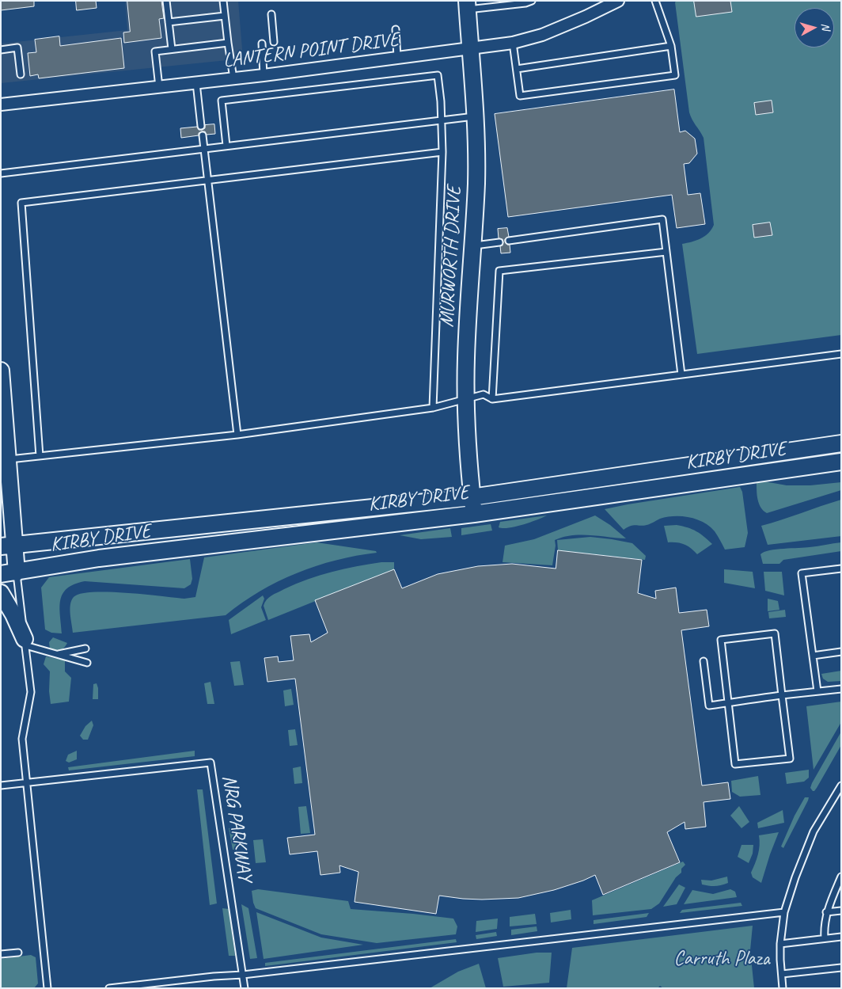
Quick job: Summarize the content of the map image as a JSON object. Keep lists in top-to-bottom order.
{
  "streets": {
    "main road": ["MURWORTH DRIVE", "KIRBY DRIVE"],
    "street": ["LANTERN POINT DRIVE"],
    "lane": ["NRG PARKWAY"]
  },
  "crossings": [
    ["LANTERN POINT DRIVE", "MURWORTH DRIVE"],
    ["MURWORTH DRIVE", "KIRBY DRIVE"]
  ],
  "parks": ["Carruth Plaza"],
  "north": "right"
}
